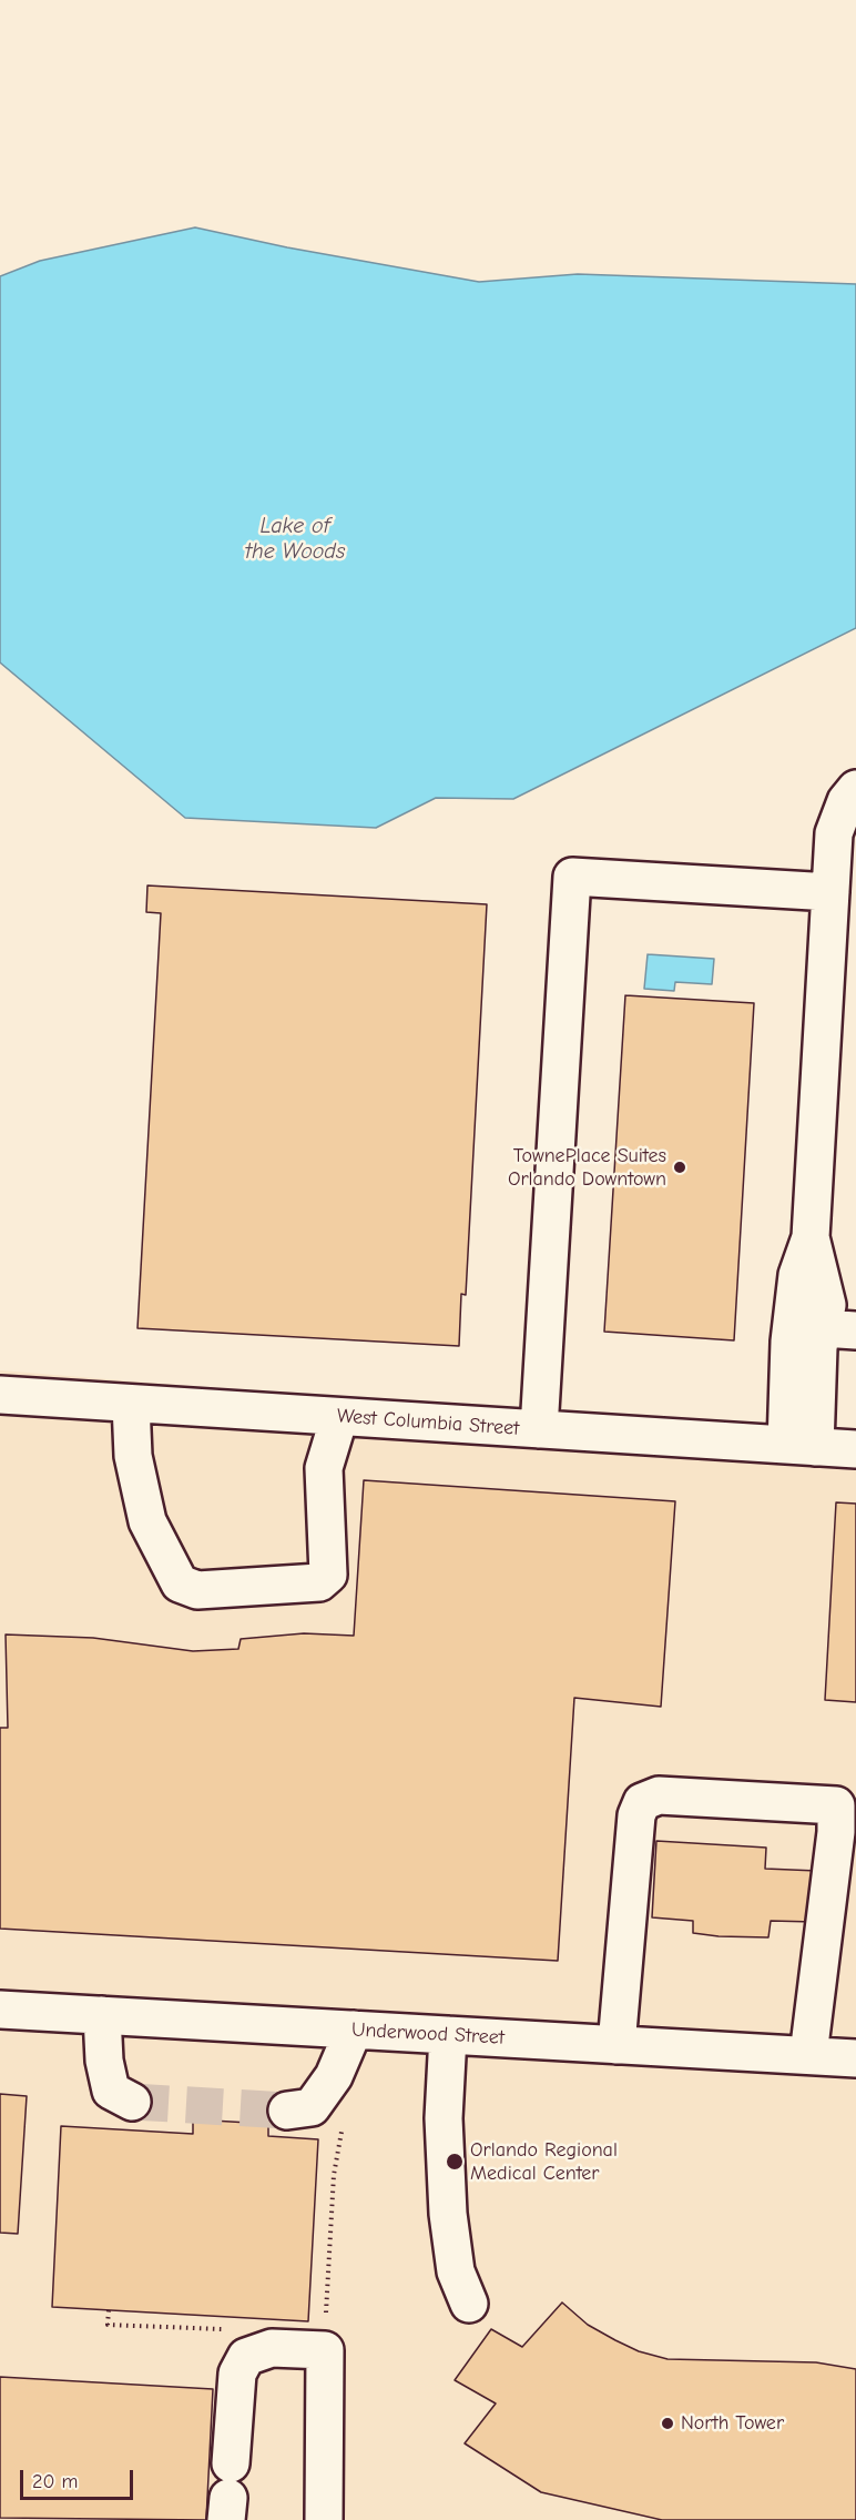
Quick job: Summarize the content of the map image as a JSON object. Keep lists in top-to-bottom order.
{
  "streets": {
    "street": ["West Columbia Street", "Underwood Street"]
  },
  "water": ["Lake of the Woods"],
  "places": ["TownePlace Suites Orlando Downtown", "Orlando Regional Medical Center", "North Tower"],
  "scale_bar": "20 m"
}
